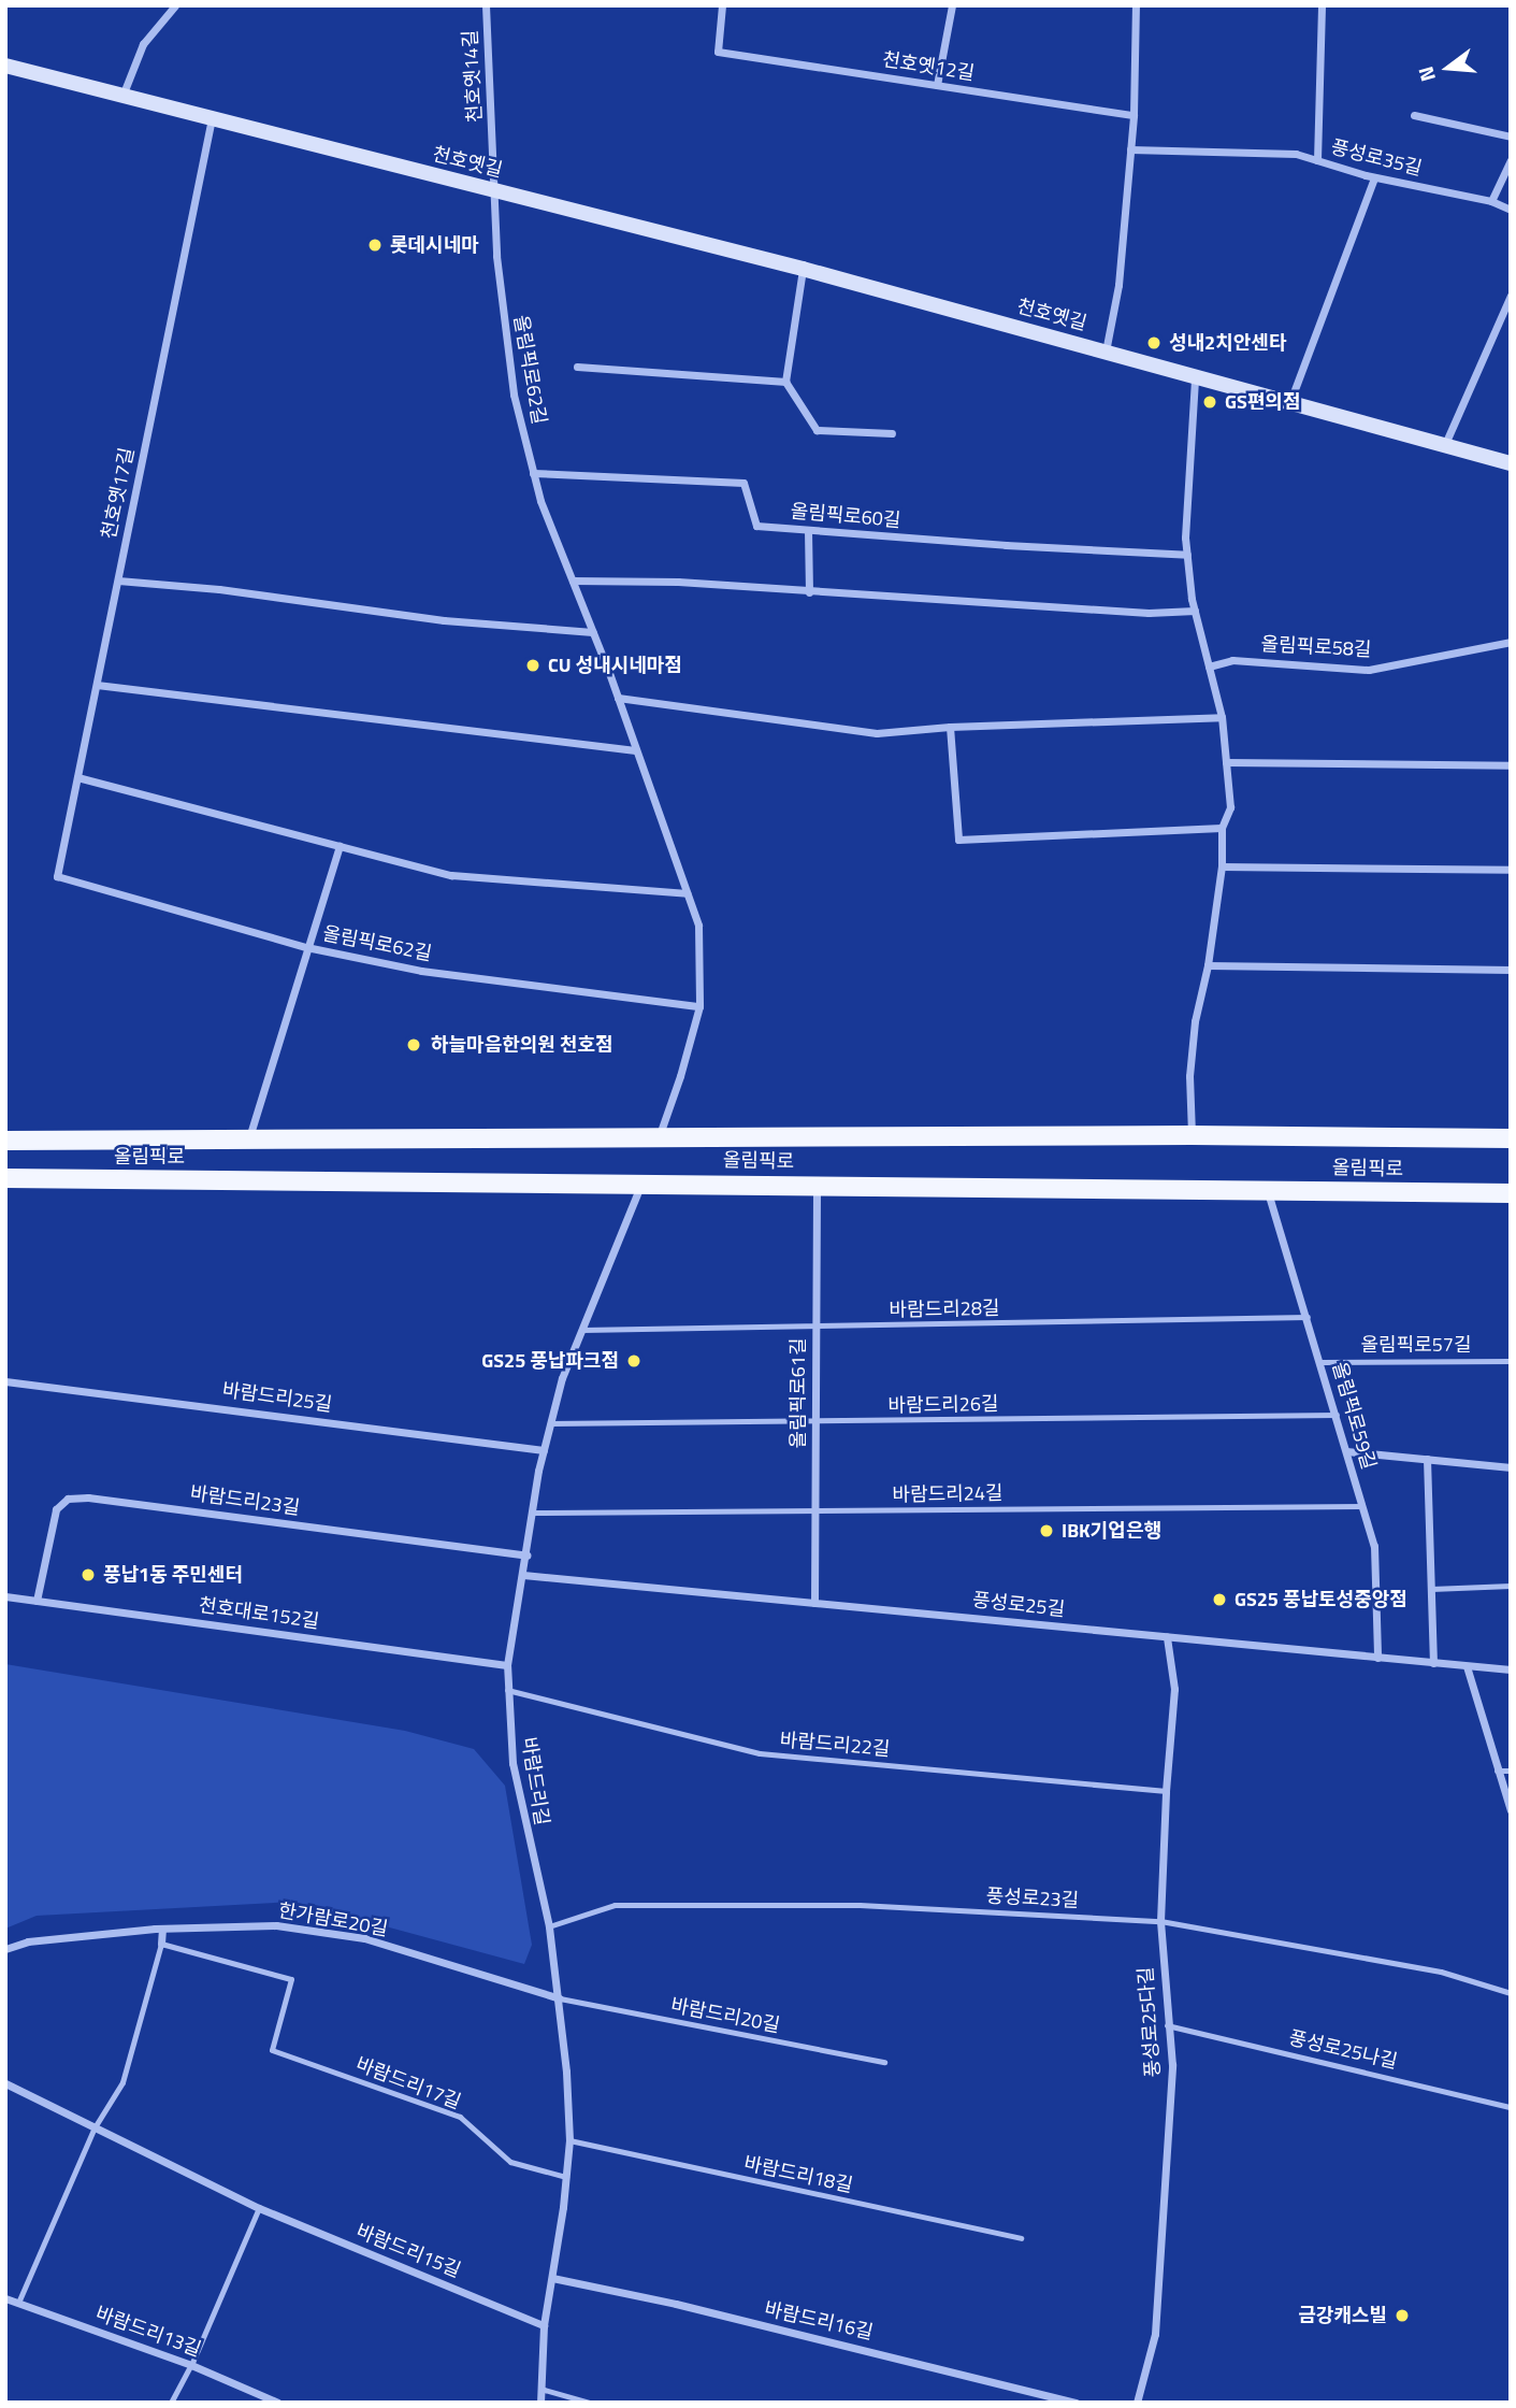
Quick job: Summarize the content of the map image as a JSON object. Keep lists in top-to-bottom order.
{
  "streets": {
    "main road": ["올림픽로"],
    "street": [
      "천호옛12길",
      "천호옛14길",
      "풍성로35길",
      "천호옛길",
      "올림픽로62길",
      "천호옛17길",
      "올림픽로60길",
      "올림픽로58길",
      "올림픽로61길",
      "바람드리25길",
      "올림픽로59길",
      "바람드리23길",
      "풍성로25길",
      "천호대로152길",
      "바람드리길",
      "한가람로20길",
      "풍성로25다길",
      "바람드리15길",
      "바람드리16길",
      "바람드리13길"
    ],
    "lane": [
      "바람드리28길",
      "올림픽로57길",
      "바람드리26길",
      "바람드리24길",
      "바람드리22길",
      "풍성로23길",
      "바람드리20길",
      "풍성로25나길",
      "바람드리17길",
      "바람드리18길"
    ]
  },
  "crossings": [
    ["천호옛14길", "천호옛길"],
    ["천호옛14길", "올림픽로62길"],
    ["천호옛길", "올림픽로62길"],
    ["천호옛길", "천호옛17길"],
    ["올림픽로62길", "천호옛17길"],
    ["올림픽로62길", "올림픽로60길"],
    ["올림픽로62길", "올림픽로"],
    ["올림픽로", "올림픽로61길"],
    ["올림픽로", "올림픽로59길"],
    ["올림픽로", "바람드리길"],
    ["바람드리28길", "올림픽로61길"],
    ["바람드리28길", "올림픽로59길"],
    ["바람드리28길", "바람드리길"],
    ["올림픽로57길", "올림픽로59길"],
    ["올림픽로61길", "바람드리26길"],
    ["올림픽로61길", "바람드리24길"],
    ["올림픽로61길", "풍성로25길"],
    ["바람드리25길", "바람드리길"],
    ["바람드리26길", "올림픽로59길"],
    ["바람드리26길", "바람드리길"],
    ["올림픽로59길", "바람드리24길"],
    ["올림픽로59길", "풍성로25길"],
    ["바람드리24길", "바람드리길"],
    ["바람드리23길", "천호대로152길"],
    ["바람드리23길", "바람드리길"],
    ["풍성로25길", "바람드리길"],
    ["풍성로25길", "풍성로25다길"],
    ["천호대로152길", "바람드리길"],
    ["바람드리22길", "바람드리길"],
    ["바람드리22길", "풍성로25다길"],
    ["바람드리길", "풍성로23길"],
    ["바람드리길", "한가람로20길"],
    ["바람드리길", "바람드리20길"],
    ["바람드리길", "바람드리17길"],
    ["바람드리길", "바람드리18길"],
    ["바람드리길", "바람드리15길"],
    ["바람드리길", "바람드리16길"],
    ["풍성로23길", "풍성로25다길"],
    ["한가람로20길", "바람드리20길"],
    ["풍성로25다길", "풍성로25나길"]
  ],
  "places": [
    "롯데시네마",
    "성내2치안센타",
    "GS편의점",
    "CU 성내시네마점",
    "하늘마음한의원 천호점",
    "GS25 풍납파크점",
    "IBK기업은행",
    "풍납1동 주민센터",
    "GS25 풍납토성중앙점",
    "금강캐스빌"
  ],
  "north": "left"
}
